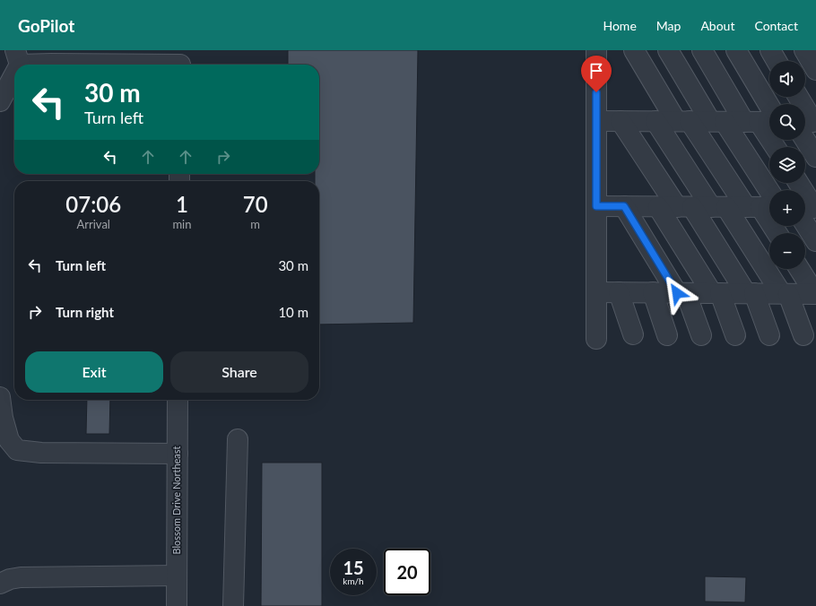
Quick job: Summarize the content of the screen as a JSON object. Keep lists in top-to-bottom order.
{
  "streets": {
    "street": ["Blossom Drive Northeast"]
  },
  "page": {
    "header": "GoPilot",
    "nav": [
      "Home",
      "Map",
      "About",
      "Contact"
    ],
    "map_buttons": ["+", "−"],
    "turn": ["30 m", "Turn left"],
    "eta": [
      "07:06",
      "Arrival",
      "1",
      "min",
      "70",
      "m"
    ],
    "list": [
      {
        "name": "Turn left",
        "value": "30 m"
      },
      {
        "name": "Turn right",
        "value": "10 m"
      }
    ],
    "buttons": ["Exit", "Share"],
    "speed": "15 km/h",
    "limit": "20"
  }
}
